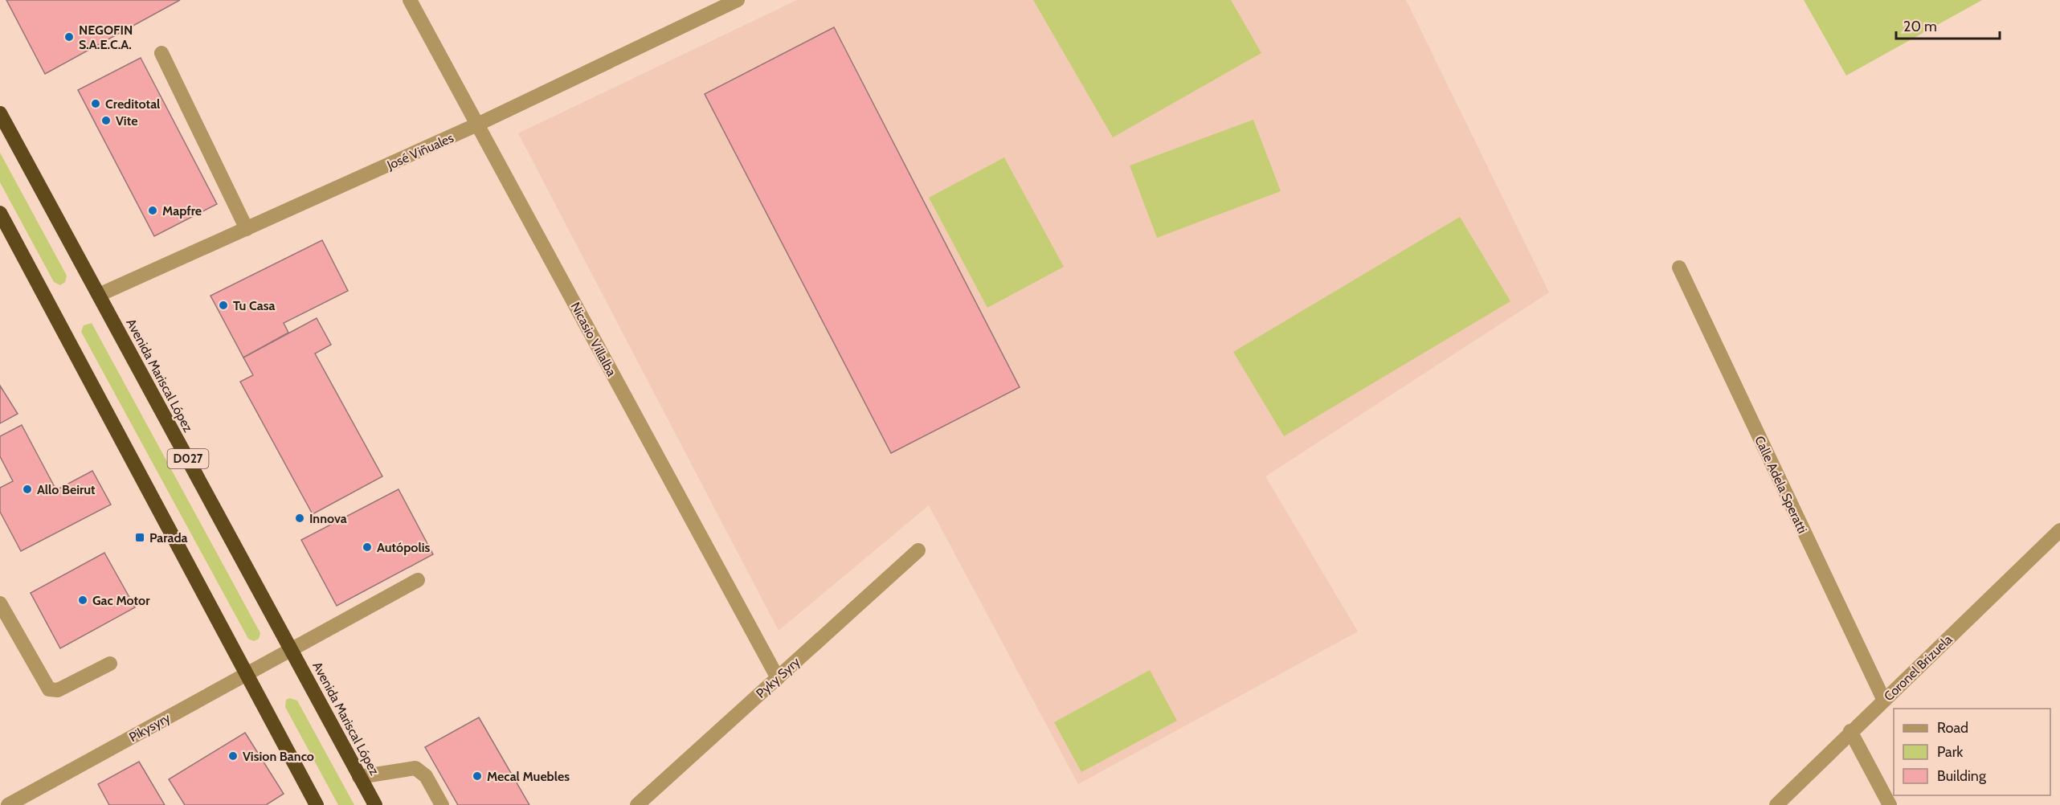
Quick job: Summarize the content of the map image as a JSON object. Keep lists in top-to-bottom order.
{
  "streets": {
    "highway": ["Avenida Mariscal López", "D027"],
    "street": [
      "José Viñuales",
      "Nicasio Villalba",
      "Calle Adela Speratti",
      "Coronel Brizuela",
      "Pyky Syry",
      "Pikysyry"
    ]
  },
  "crossings": [
    ["José Viñuales", "Nicasio Villalba"],
    ["José Viñuales", "Avenida Mariscal López"],
    ["Nicasio Villalba", "Pyky Syry"],
    ["Avenida Mariscal López", "Pikysyry"],
    ["Calle Adela Speratti", "Coronel Brizuela"]
  ],
  "places": {
    "other": [
      "NEGOFIN S.A.E.C.A.",
      "Creditotal",
      "Vite",
      "Mapfre",
      "Tu Casa",
      "Allo Beirut",
      "Innova",
      "Autópolis",
      "Gac Motor",
      "Vision Banco",
      "Mecal Muebles"
    ],
    "transit": ["Parada"]
  },
  "legend": ["Road", "Park", "Building"],
  "scale_bar": "20 m"
}
